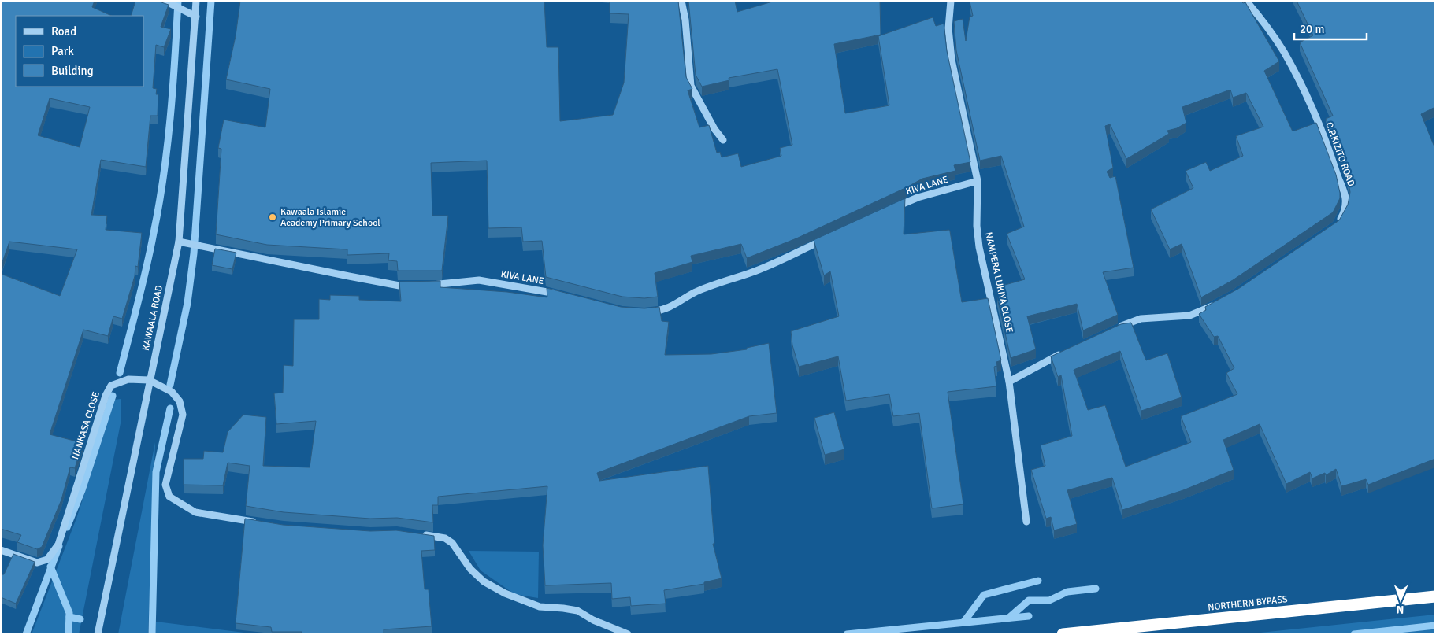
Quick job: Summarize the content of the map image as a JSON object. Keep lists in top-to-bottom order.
{
  "streets": {
    "highway": ["NORTHERN BYPASS"],
    "street": [
      "C.P.KIZITO ROAD",
      "KIVA LANE",
      "NAMPERA LUKIYA CLOSE",
      "KAWAALA ROAD",
      "NANKASA CLOSE"
    ]
  },
  "crossings": [
    ["KIVA LANE", "NAMPERA LUKIYA CLOSE"],
    ["KIVA LANE", "KAWAALA ROAD"],
    ["KAWAALA ROAD", "NANKASA CLOSE"]
  ],
  "places": ["Kawaala Islamic Academy Primary School"],
  "legend": ["Road", "Park", "Building"],
  "scale_bar": "20 m",
  "north": "bottom"
}
